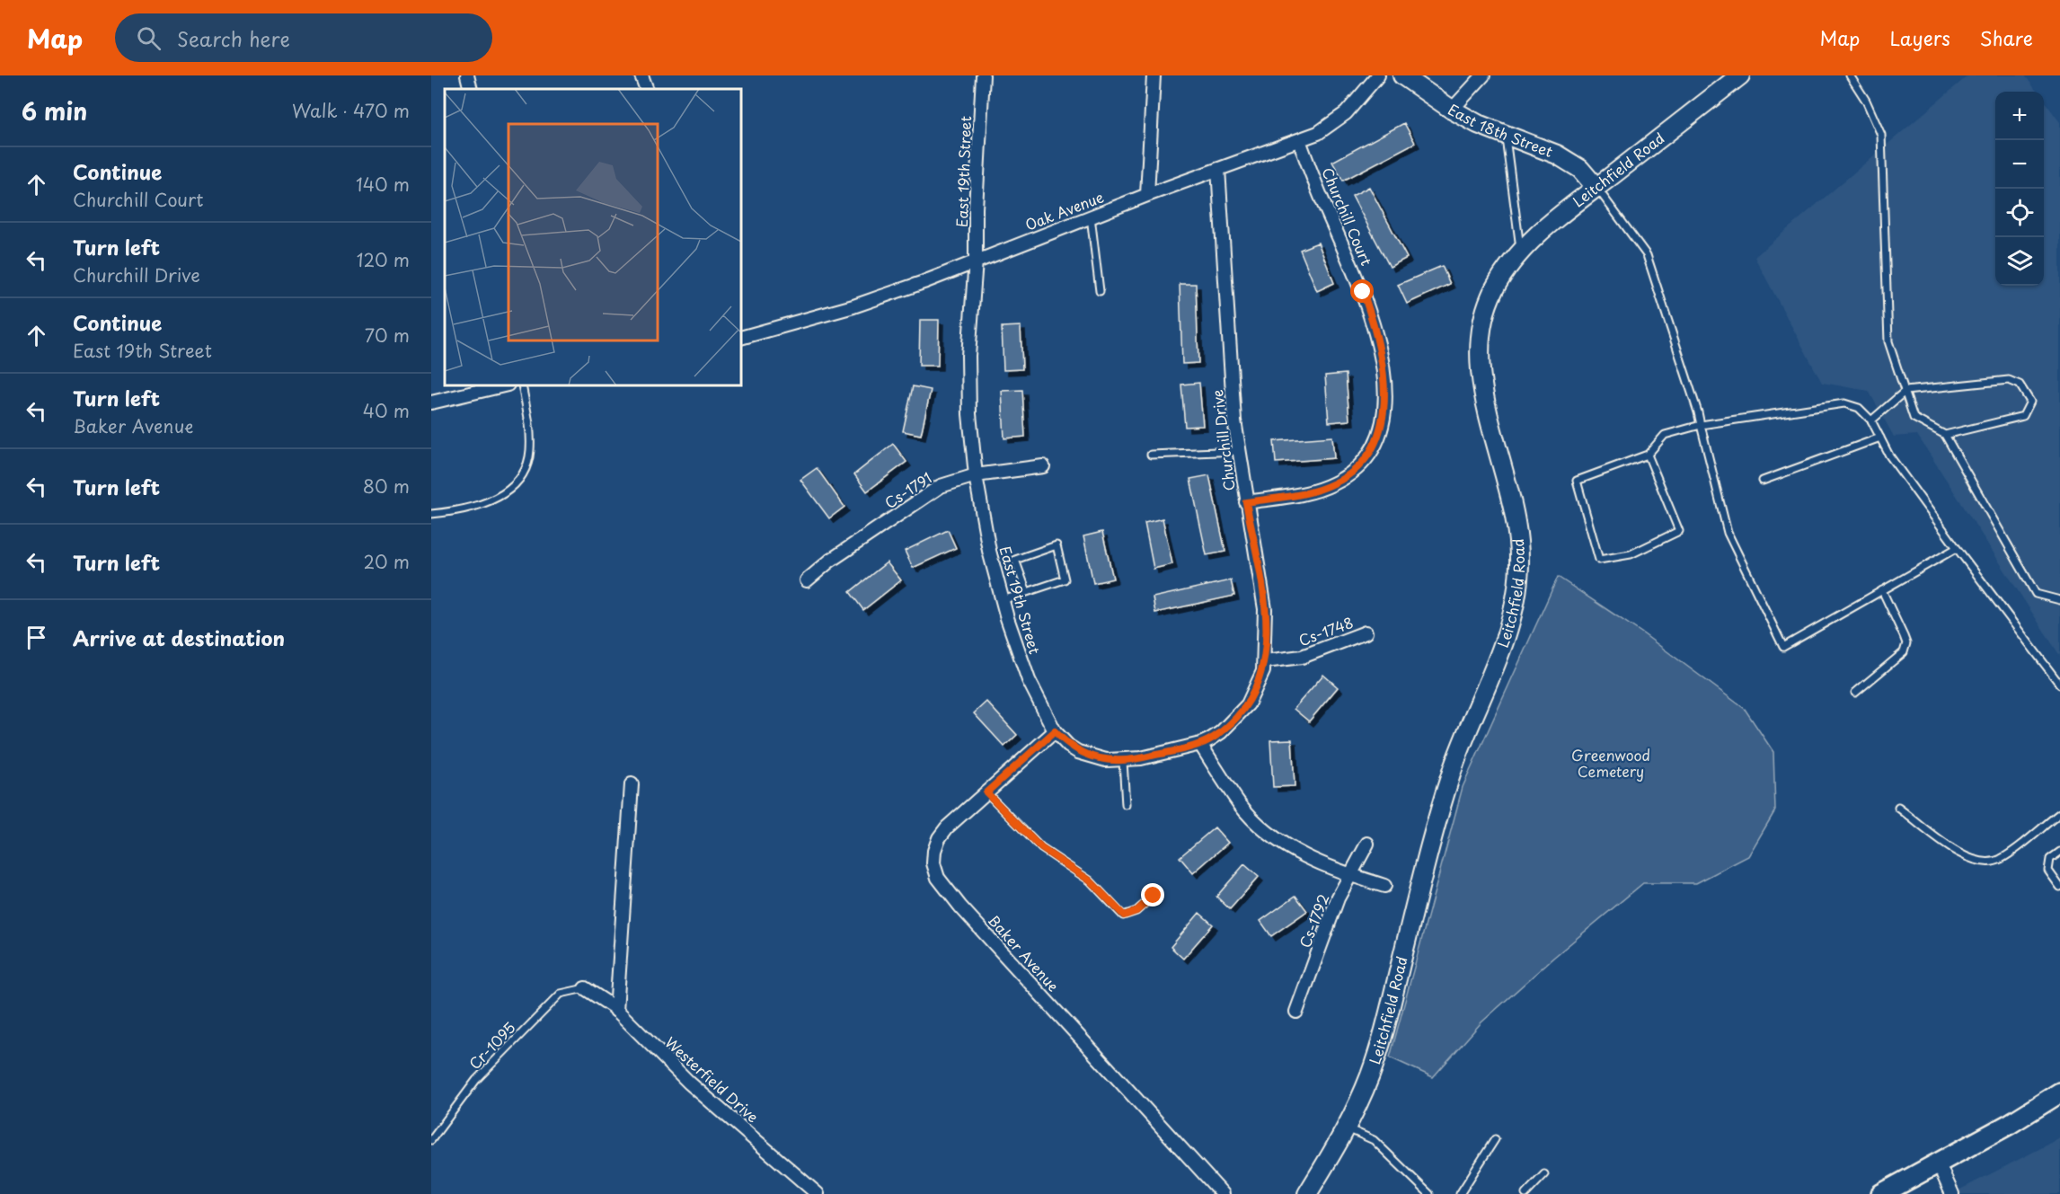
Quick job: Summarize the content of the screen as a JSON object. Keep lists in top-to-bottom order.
{
  "streets": {
    "street": [
      "East 18th Street",
      "Leitchfield Road",
      "East 19th Street",
      "Oak Avenue",
      "Churchill Court",
      "Churchill Drive",
      "Cs-1791",
      "Cs-1748",
      "Cs-1792",
      "Baker Avenue",
      "Westerfield Drive"
    ],
    "lane": ["Cr-1095"]
  },
  "crossings": [
    ["East 18th Street", "Leitchfield Road"],
    ["East 19th Street", "Oak Avenue"],
    ["East 19th Street", "Churchill Drive"],
    ["East 19th Street", "Cs-1791"],
    ["East 19th Street", "Baker Avenue"],
    ["Oak Avenue", "Churchill Court"],
    ["Oak Avenue", "Churchill Drive"],
    ["Churchill Court", "Churchill Drive"],
    ["Churchill Drive", "Cs-1748"],
    ["Cr-1095", "Westerfield Drive"]
  ],
  "parks": ["Greenwood Cemetery"],
  "page": {
    "header": "Map",
    "search": "Search here",
    "nav": ["Map", "Layers", "Share"],
    "heading": ["6 min", "Walk · 470 m"],
    "map_buttons": ["+", "−"],
    "list": [
      ["Continue", "Churchill Court", "140 m"],
      ["Turn left", "Churchill Drive", "120 m"],
      ["Continue", "East 19th Street", "70 m"],
      ["Turn left", "Baker Avenue", "40 m"],
      ["Turn left", "80 m"],
      ["Turn left", "20 m"],
      "Arrive at destination"
    ]
  }
}
